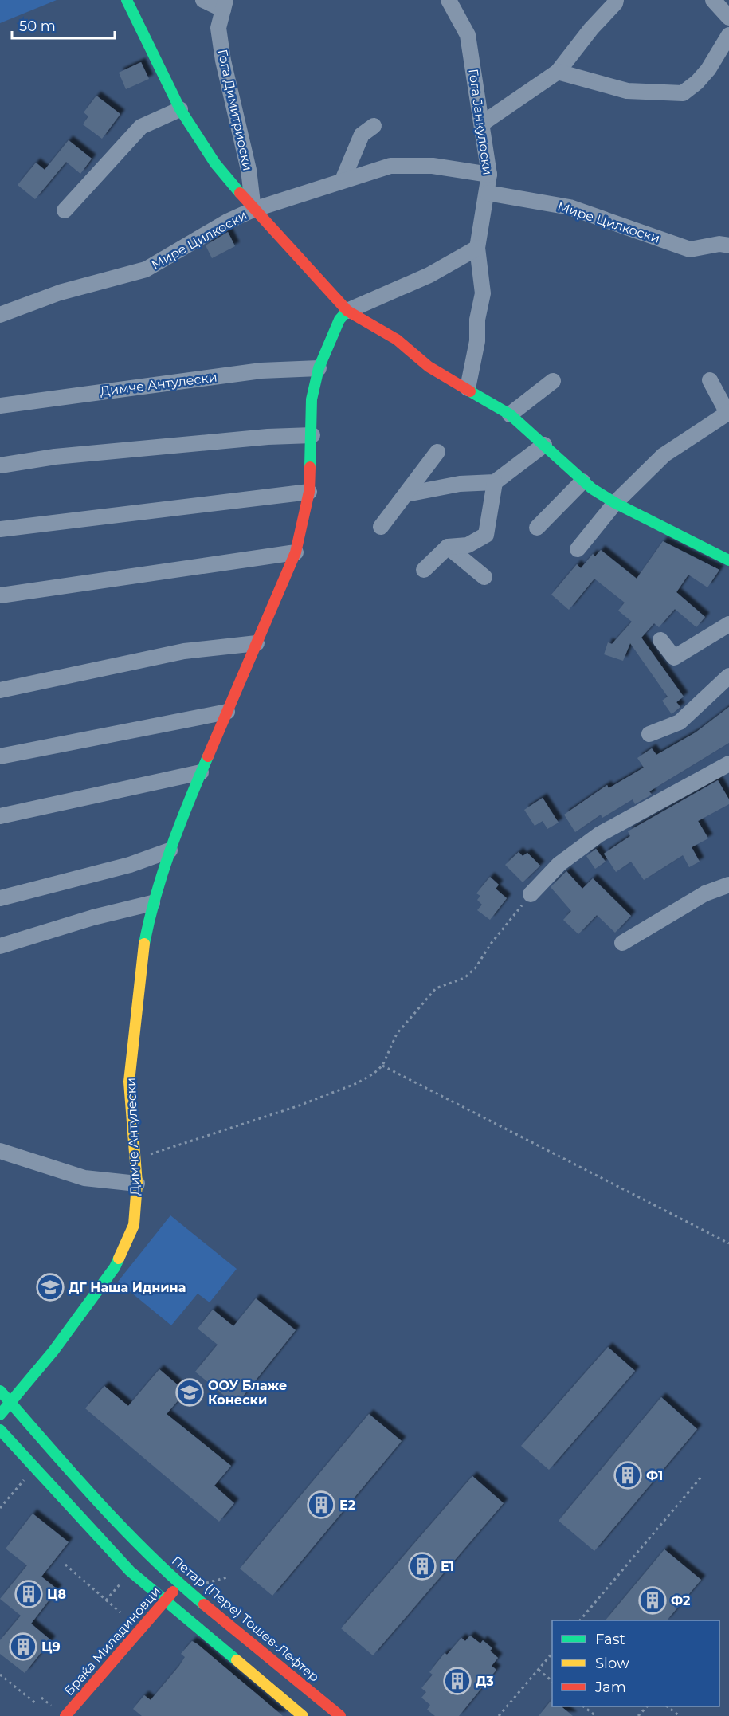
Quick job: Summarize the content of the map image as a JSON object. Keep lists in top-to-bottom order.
{
  "streets": {
    "street": [
      "Гога Димитриоски",
      "Гога Јанкулоски",
      "Мире Цилкоски",
      "Димче Антулески",
      "Петар (Пере) Тошев-Лефтер",
      "Браќа Миладиновци"
    ]
  },
  "crossings": [
    ["Гога Димитриоски", "Мире Цилкоски"],
    ["Гога Јанкулоски", "Мире Цилкоски"],
    ["Димче Антулески", "Петар (Пере) Тошев-Лефтер"],
    ["Петар (Пере) Тошев-Лефтер", "Браќа Миладиновци"]
  ],
  "places": {
    "school or university": ["ДГ Наша Иднина", "ООУ Блаже Конески"],
    "building": [
      "Ф1",
      "Е2",
      "Е1",
      "Ц8",
      "Ф2",
      "Ц9",
      "Д3"
    ]
  },
  "legend": ["Fast", "Slow", "Jam"],
  "scale_bar": "50 m"
}
